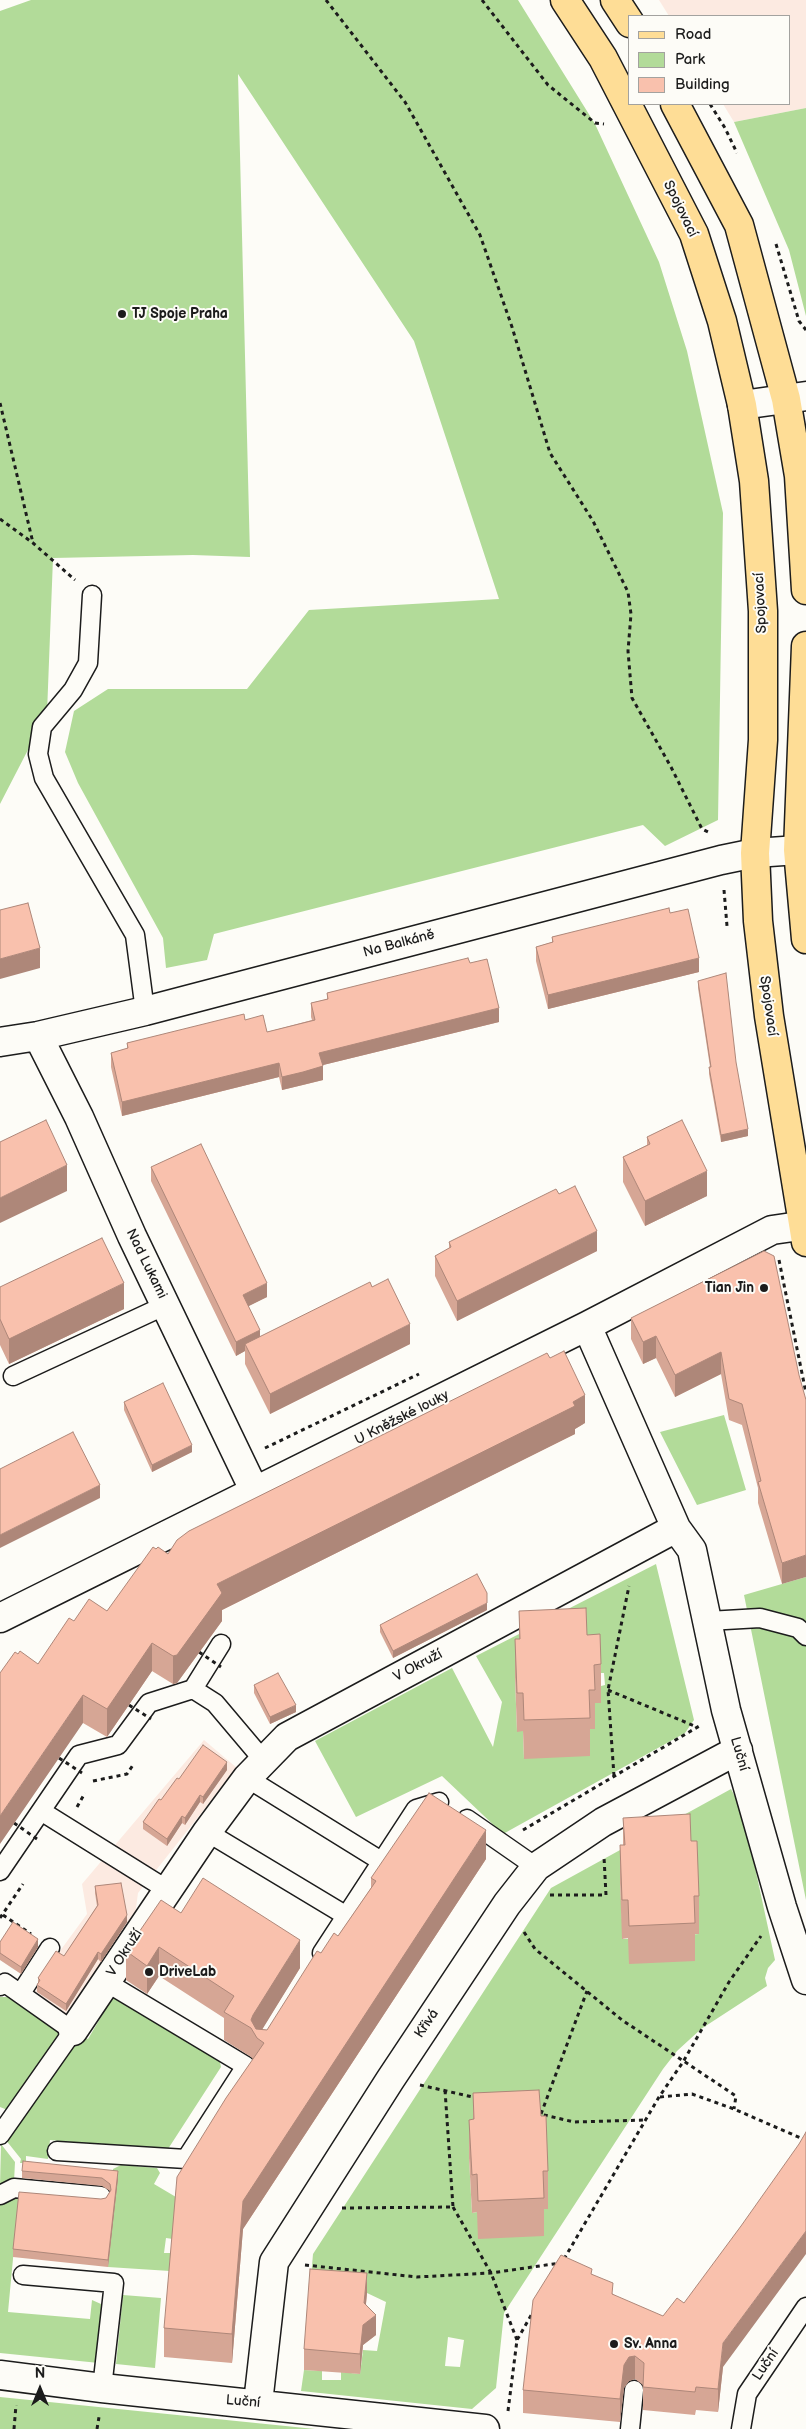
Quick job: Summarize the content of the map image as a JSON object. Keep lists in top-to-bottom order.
{
  "streets": {
    "main road": ["Spojovací"],
    "street": [
      "Na Balkáně",
      "Nad Lukami",
      "U Kněžské louky",
      "V Okruží",
      "Luční",
      "Křivá"
    ]
  },
  "crossings": [
    ["Spojovací", "Na Balkáně"],
    ["Spojovací", "U Kněžské louky"],
    ["Na Balkáně", "Nad Lukami"],
    ["Nad Lukami", "U Kněžské louky"],
    ["V Okruží", "Luční"],
    ["Luční", "Křivá"]
  ],
  "places": [
    "TJ Spoje Praha",
    "Tian Jin",
    "DriveLab",
    "Sv. Anna"
  ],
  "legend": ["Road", "Park", "Building"],
  "north": "top"
}
